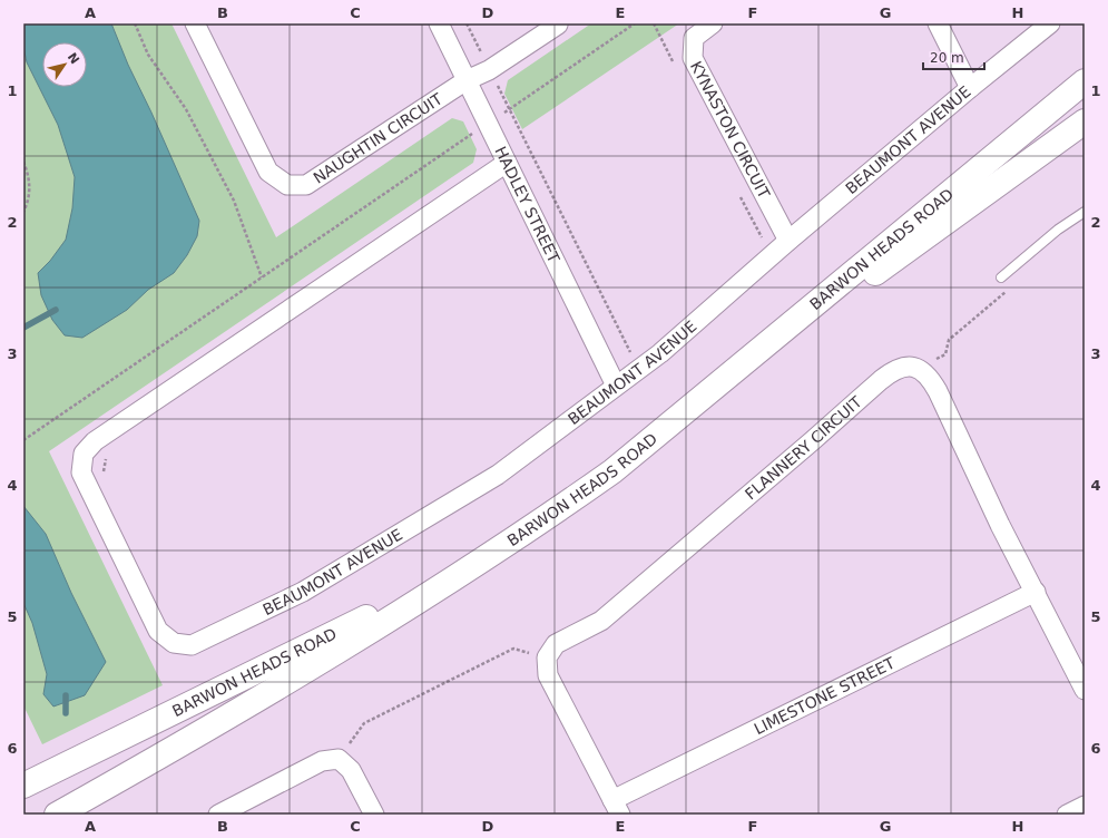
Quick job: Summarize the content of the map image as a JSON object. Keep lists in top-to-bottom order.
{
  "streets": {
    "main road": ["BARWON HEADS ROAD"],
    "street": [
      "KYNASTON CIRCUIT",
      "NAUGHTIN CIRCUIT",
      "BEAUMONT AVENUE",
      "HADLEY STREET",
      "FLANNERY CIRCUIT",
      "LIMESTONE STREET"
    ]
  },
  "crossings": [
    ["KYNASTON CIRCUIT", "BEAUMONT AVENUE"],
    ["NAUGHTIN CIRCUIT", "HADLEY STREET"],
    ["BEAUMONT AVENUE", "HADLEY STREET"]
  ],
  "scale_bar": "20 m",
  "north": "top right",
  "grid": {
    "columns": [
      "A",
      "B",
      "C",
      "D",
      "E",
      "F",
      "G",
      "H"
    ],
    "rows": [
      "1",
      "2",
      "3",
      "4",
      "5",
      "6"
    ]
  }
}
